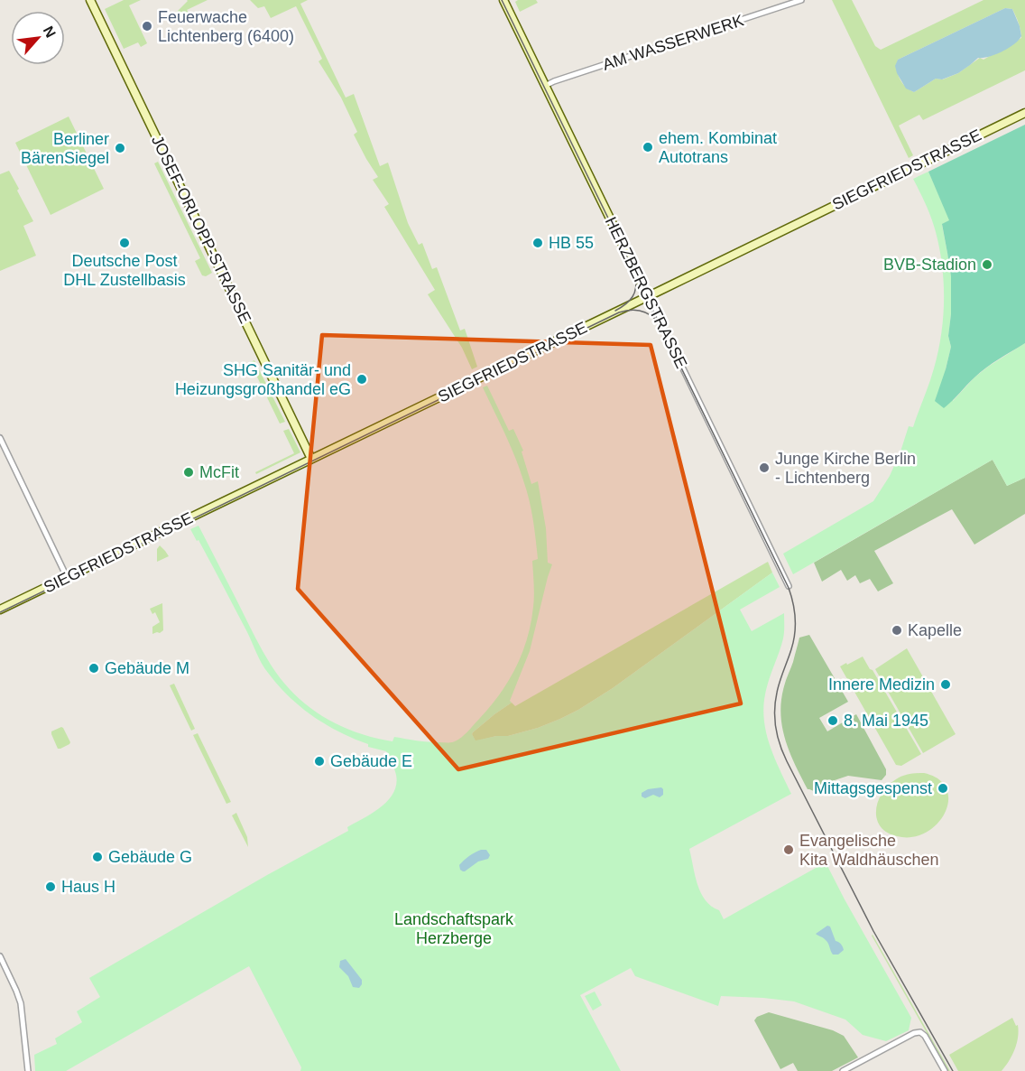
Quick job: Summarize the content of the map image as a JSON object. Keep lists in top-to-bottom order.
{
  "streets": {
    "street": [
      "AM WASSERWERK",
      "SIEGFRIEDSTRASSE",
      "JOSEF-ORLOPP-STRASSE",
      "HERZBERGSTRASSE"
    ]
  },
  "crossings": [
    ["AM WASSERWERK", "HERZBERGSTRASSE"],
    ["SIEGFRIEDSTRASSE", "JOSEF-ORLOPP-STRASSE"],
    ["SIEGFRIEDSTRASSE", "HERZBERGSTRASSE"]
  ],
  "parks": ["Landschaftspark Herzberge"],
  "places": [
    "Feuerwache Lichtenberg (6400)",
    "ehem. Kombinat Autotrans",
    "Berliner BärenSiegel",
    "Deutsche Post DHL Zustellbasis",
    "HB 55",
    "BVB-Stadion",
    "SHG Sanitär- und Heizungsgroßhandel eG",
    "Junge Kirche Berlin - Lichtenberg",
    "McFit",
    "Kapelle",
    "Gebäude M",
    "Innere Medizin",
    "8. Mai 1945",
    "Gebäude E",
    "Mittagsgespenst",
    "Evangelische Kita Waldhäuschen",
    "Gebäude G",
    "Haus H"
  ],
  "north": "top right"
}
